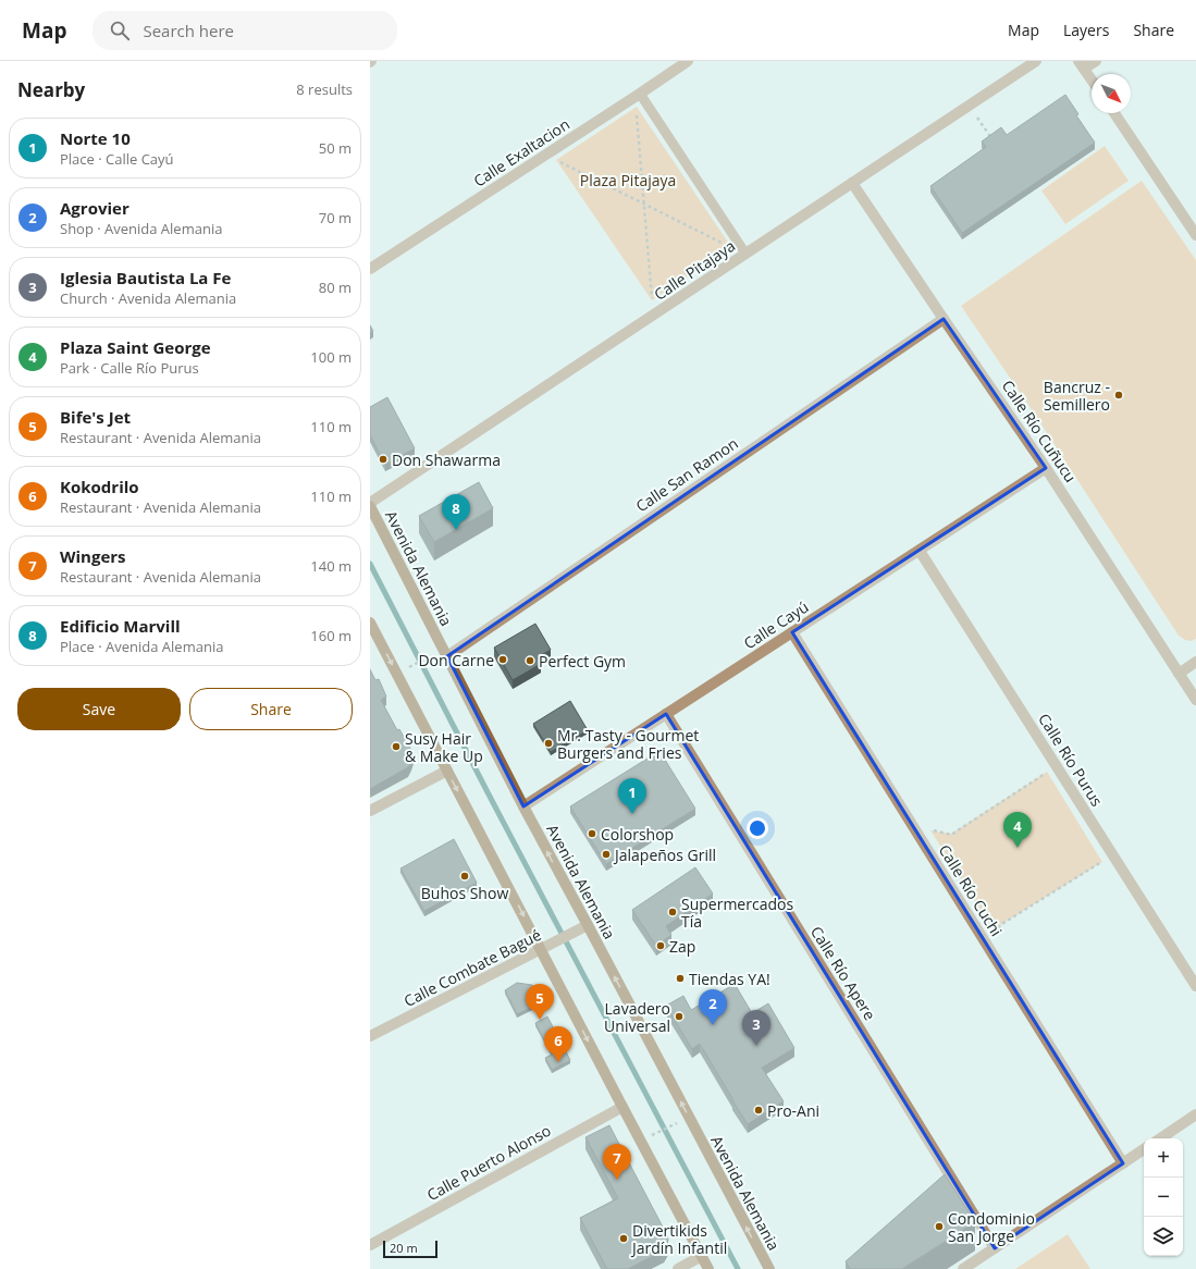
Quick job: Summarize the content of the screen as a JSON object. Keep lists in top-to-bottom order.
{
  "streets": {
    "main road": ["Avenida Alemania"],
    "street": [
      "Calle Exaltacion",
      "Calle Pitajaya",
      "Calle Río Cuñucu",
      "Calle San Ramon",
      "Calle Cayú",
      "Calle Río Purus",
      "Calle Río Cuchi",
      "Calle Combate Bagué",
      "Calle Río Apere",
      "Calle Puerto Alonso"
    ]
  },
  "crossings": [
    ["Calle Pitajaya", "Calle Río Cuñucu"],
    ["Calle Pitajaya", "Avenida Alemania"],
    ["Calle Río Cuñucu", "Calle San Ramon"],
    ["Calle Río Cuñucu", "Calle Cayú"],
    ["Calle San Ramon", "Avenida Alemania"],
    ["Avenida Alemania", "Calle Cayú"],
    ["Avenida Alemania", "Calle Combate Bagué"],
    ["Calle Cayú", "Calle Río Purus"],
    ["Calle Cayú", "Calle Río Cuchi"],
    ["Calle Cayú", "Calle Río Apere"]
  ],
  "parks": ["Plaza Pitajaya"],
  "places": [
    "Bancruz - Semillero",
    "Don Shawarma",
    "Don Carne",
    "Perfect Gym",
    "Mr. Tasty - Gourmet Burgers and Fries",
    "Susy Hair & Make Up",
    "Colorshop",
    "Jalapeños Grill",
    "Buhos Show",
    "Supermercados Tía",
    "Zap",
    "Tiendas YA!",
    "Lavadero Universal",
    "Pro-Ani",
    "Condominio San Jorge",
    "Divertikids Jardín Infantil"
  ],
  "scale_bar": "20 m",
  "north": "bottom right",
  "page": {
    "header": "Map",
    "search": "Search here",
    "nav": ["Map", "Layers", "Share"],
    "heading": ["Nearby", "8 results"],
    "list": [
      {
        "mark": "1",
        "name": "Norte 10",
        "note": "Place · Calle Cayú",
        "value": "50 m"
      },
      {
        "mark": "2",
        "name": "Agrovier",
        "note": "Shop · Avenida Alemania",
        "value": "70 m"
      },
      {
        "mark": "3",
        "name": "Iglesia Bautista La Fe",
        "note": "Church · Avenida Alemania",
        "value": "80 m"
      },
      {
        "mark": "4",
        "name": "Plaza Saint George",
        "note": "Park · Calle Río Purus",
        "value": "100 m"
      },
      {
        "mark": "5",
        "name": "Bife's Jet",
        "note": "Restaurant · Avenida Alemania",
        "value": "110 m"
      },
      {
        "mark": "6",
        "name": "Kokodrilo",
        "note": "Restaurant · Avenida Alemania",
        "value": "110 m"
      },
      {
        "mark": "7",
        "name": "Wingers",
        "note": "Restaurant · Avenida Alemania",
        "value": "140 m"
      },
      {
        "mark": "8",
        "name": "Edificio Marvill",
        "note": "Place · Avenida Alemania",
        "value": "160 m"
      }
    ],
    "pins": [
      "8",
      "1",
      "4",
      "5",
      "2",
      "3",
      "6",
      "7"
    ],
    "buttons": ["Save", "Share"],
    "map_buttons": ["+", "−"],
    "scale": "20 m"
  }
}
